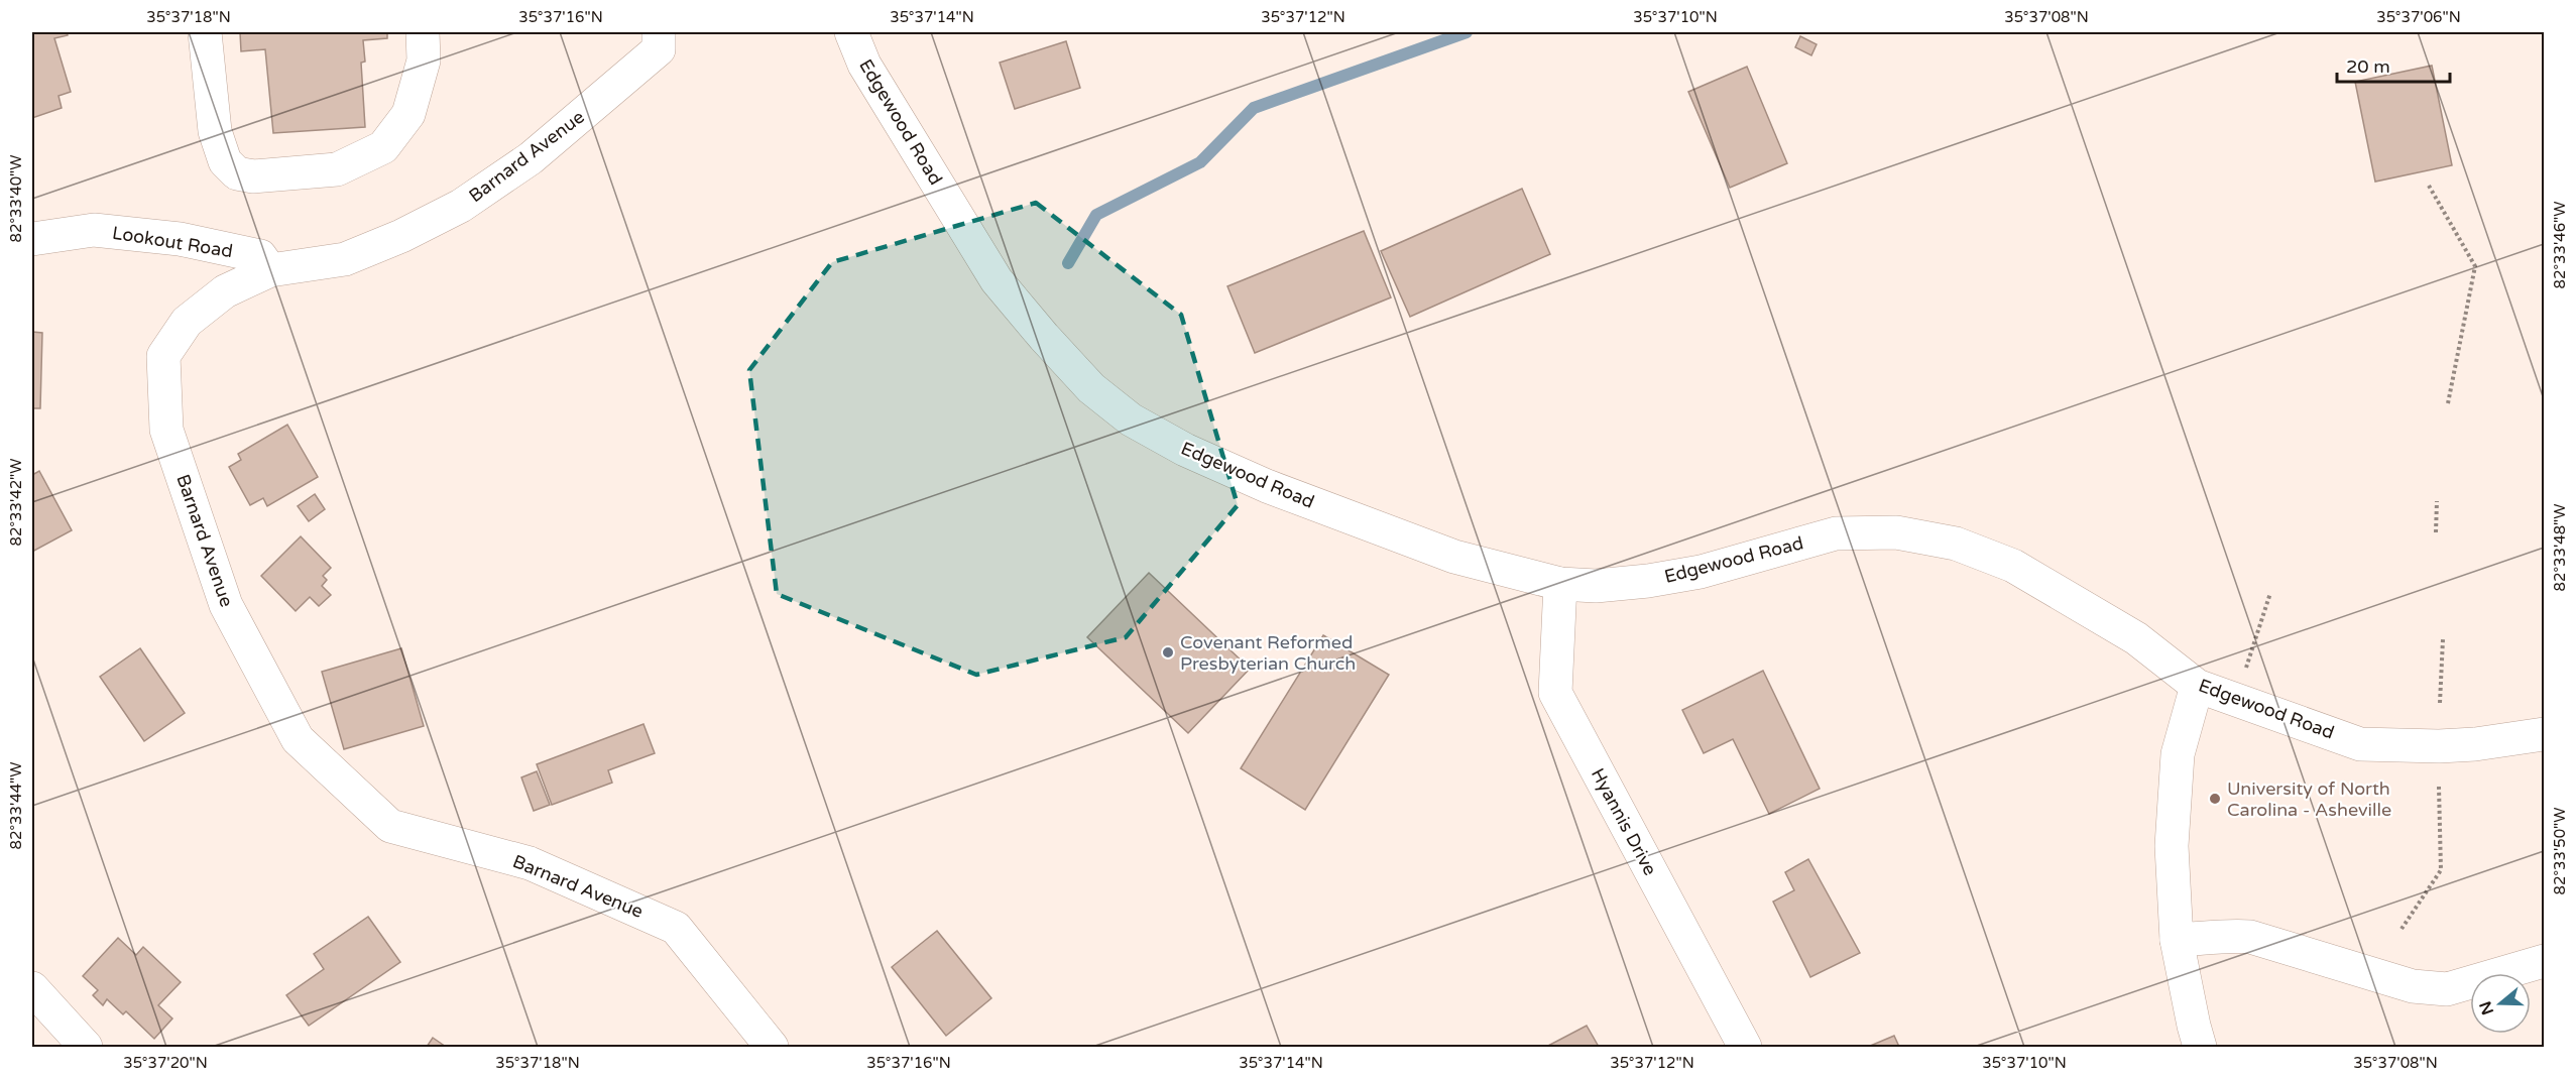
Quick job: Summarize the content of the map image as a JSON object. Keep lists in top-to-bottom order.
{
  "streets": {
    "street": [
      "Edgewood Road",
      "Barnard Avenue",
      "Lookout Road",
      "Hyannis Drive"
    ]
  },
  "crossings": [
    ["Edgewood Road", "Hyannis Drive"],
    ["Barnard Avenue", "Lookout Road"]
  ],
  "places": ["Covenant Reformed Presbyterian Church", "University of North Carolina - Asheville"],
  "scale_bar": "20 m",
  "north": "left",
  "coordinates": [
    "35°37'18\"N",
    "35°37'16\"N",
    "35°37'14\"N",
    "35°37'12\"N",
    "35°37'10\"N",
    "35°37'08\"N",
    "35°37'06\"N",
    "82°33'40\"W",
    "82°33'46\"W",
    "82°33'42\"W",
    "82°33'48\"W",
    "82°33'44\"W",
    "82°33'50\"W",
    "35°37'20\"N"
  ]
}
